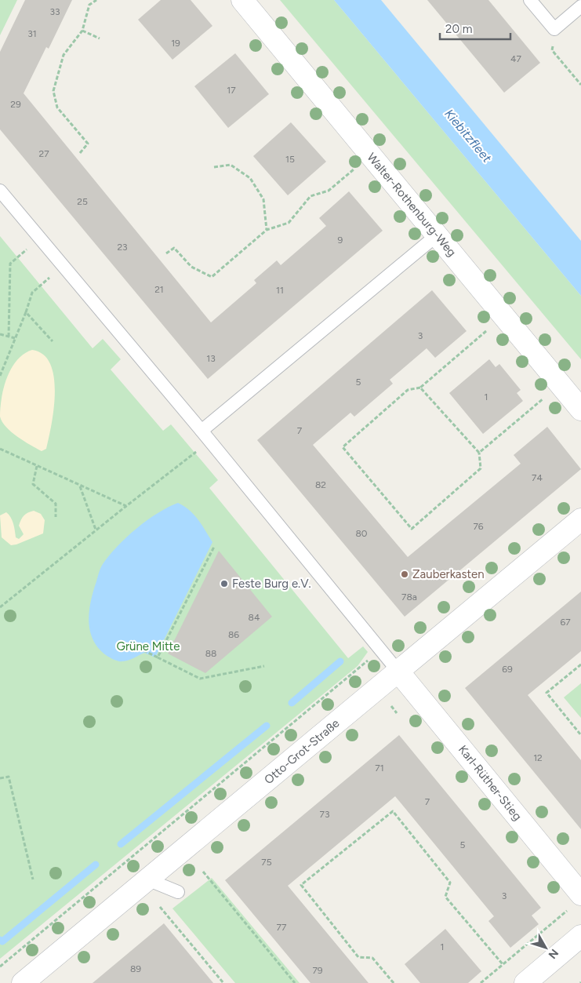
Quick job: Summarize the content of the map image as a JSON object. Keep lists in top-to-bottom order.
{
  "streets": {
    "street": ["Walter-Rothenburg-Weg", "Otto-Grot-Straße", "Karl-Rüther-Stieg"]
  },
  "crossings": [
    ["Otto-Grot-Straße", "Karl-Rüther-Stieg"]
  ],
  "water": ["Kiebitzfleet"],
  "parks": ["Grüne Mitte"],
  "places": ["Zauberkasten", "Feste Burg e.V."],
  "house_numbers": [
    "33",
    "31",
    "19",
    "47",
    "17",
    "29",
    "27",
    "15",
    "25",
    "9",
    "23",
    "21",
    "11",
    "3",
    "13",
    "5",
    "1",
    "7",
    "74",
    "82",
    "76",
    "80",
    "78a",
    "84",
    "67",
    "86",
    "88",
    "69",
    "12",
    "71",
    "7",
    "73",
    "5",
    "75",
    "3",
    "77",
    "1",
    "89",
    "79"
  ],
  "scale_bar": "20 m",
  "north": "bottom right"
}
